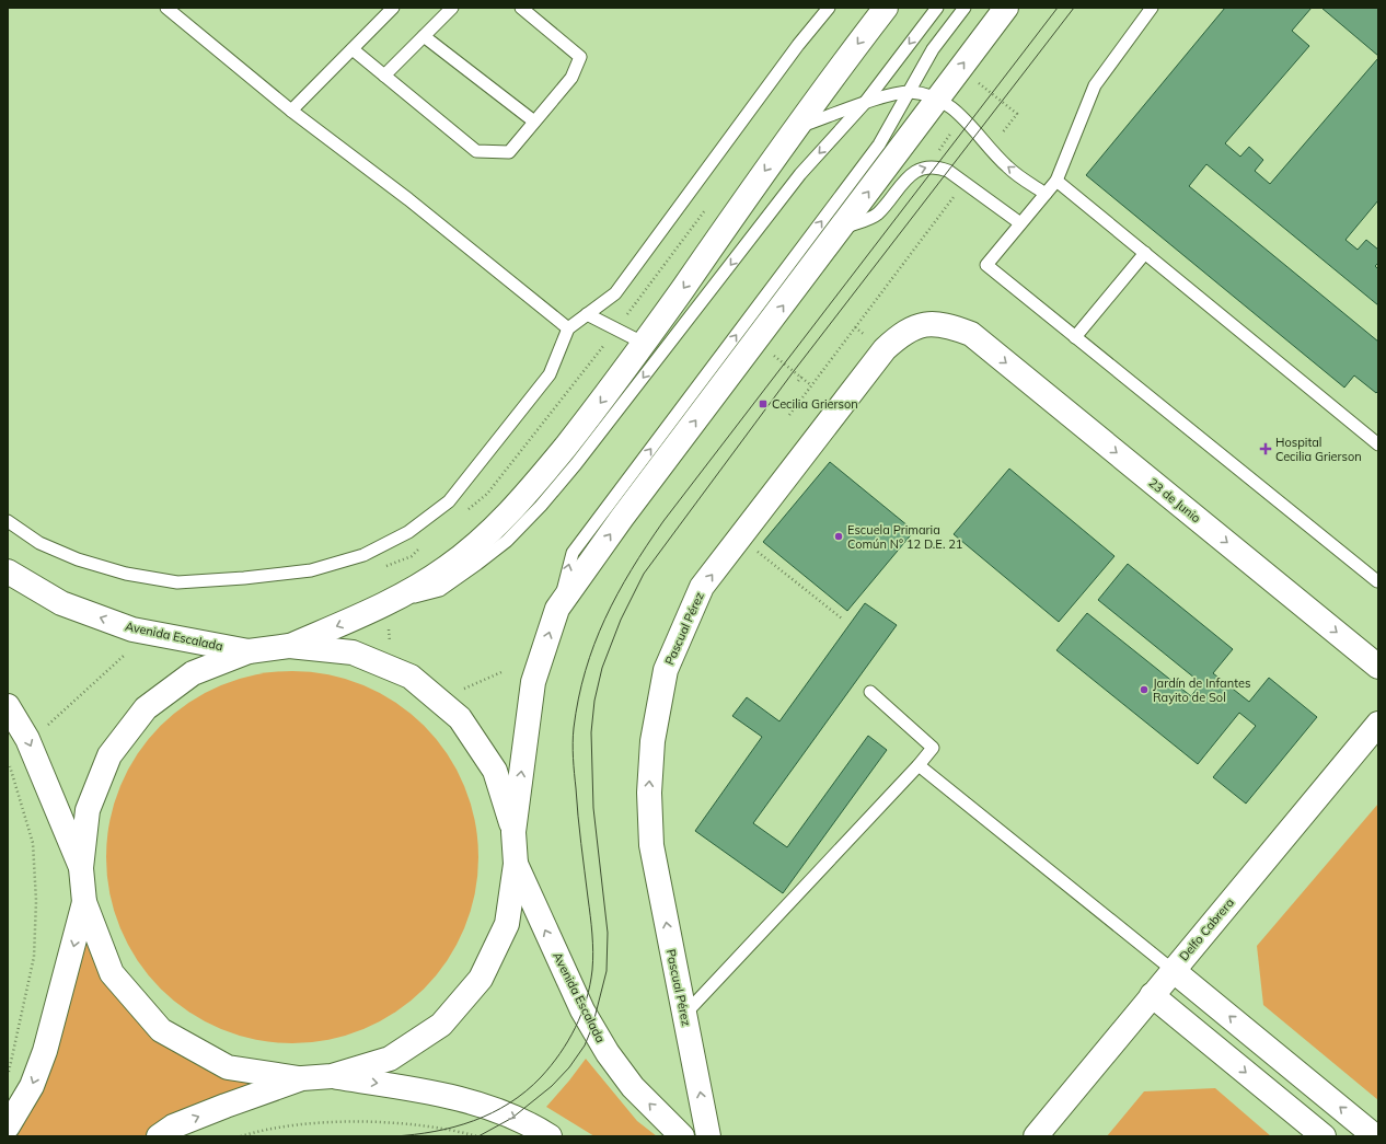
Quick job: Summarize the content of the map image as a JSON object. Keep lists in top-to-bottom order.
{
  "streets": {
    "main road": [
      "23 de Junio",
      "Pascual Pérez",
      "Avenida Escalada",
      "Delfo Cabrera"
    ]
  },
  "crossings": [
    ["23 de Junio", "Pascual Pérez"]
  ],
  "one_way": ["23 de Junio", "Avenida Escalada"],
  "places": {
    "transit": ["Cecilia Grierson"],
    "health": ["Hospital Cecilia Grierson"],
    "other": ["Escuela Primaria Común N° 12 D.E. 21", "Jardín de Infantes Rayito de Sol"]
  }
}
